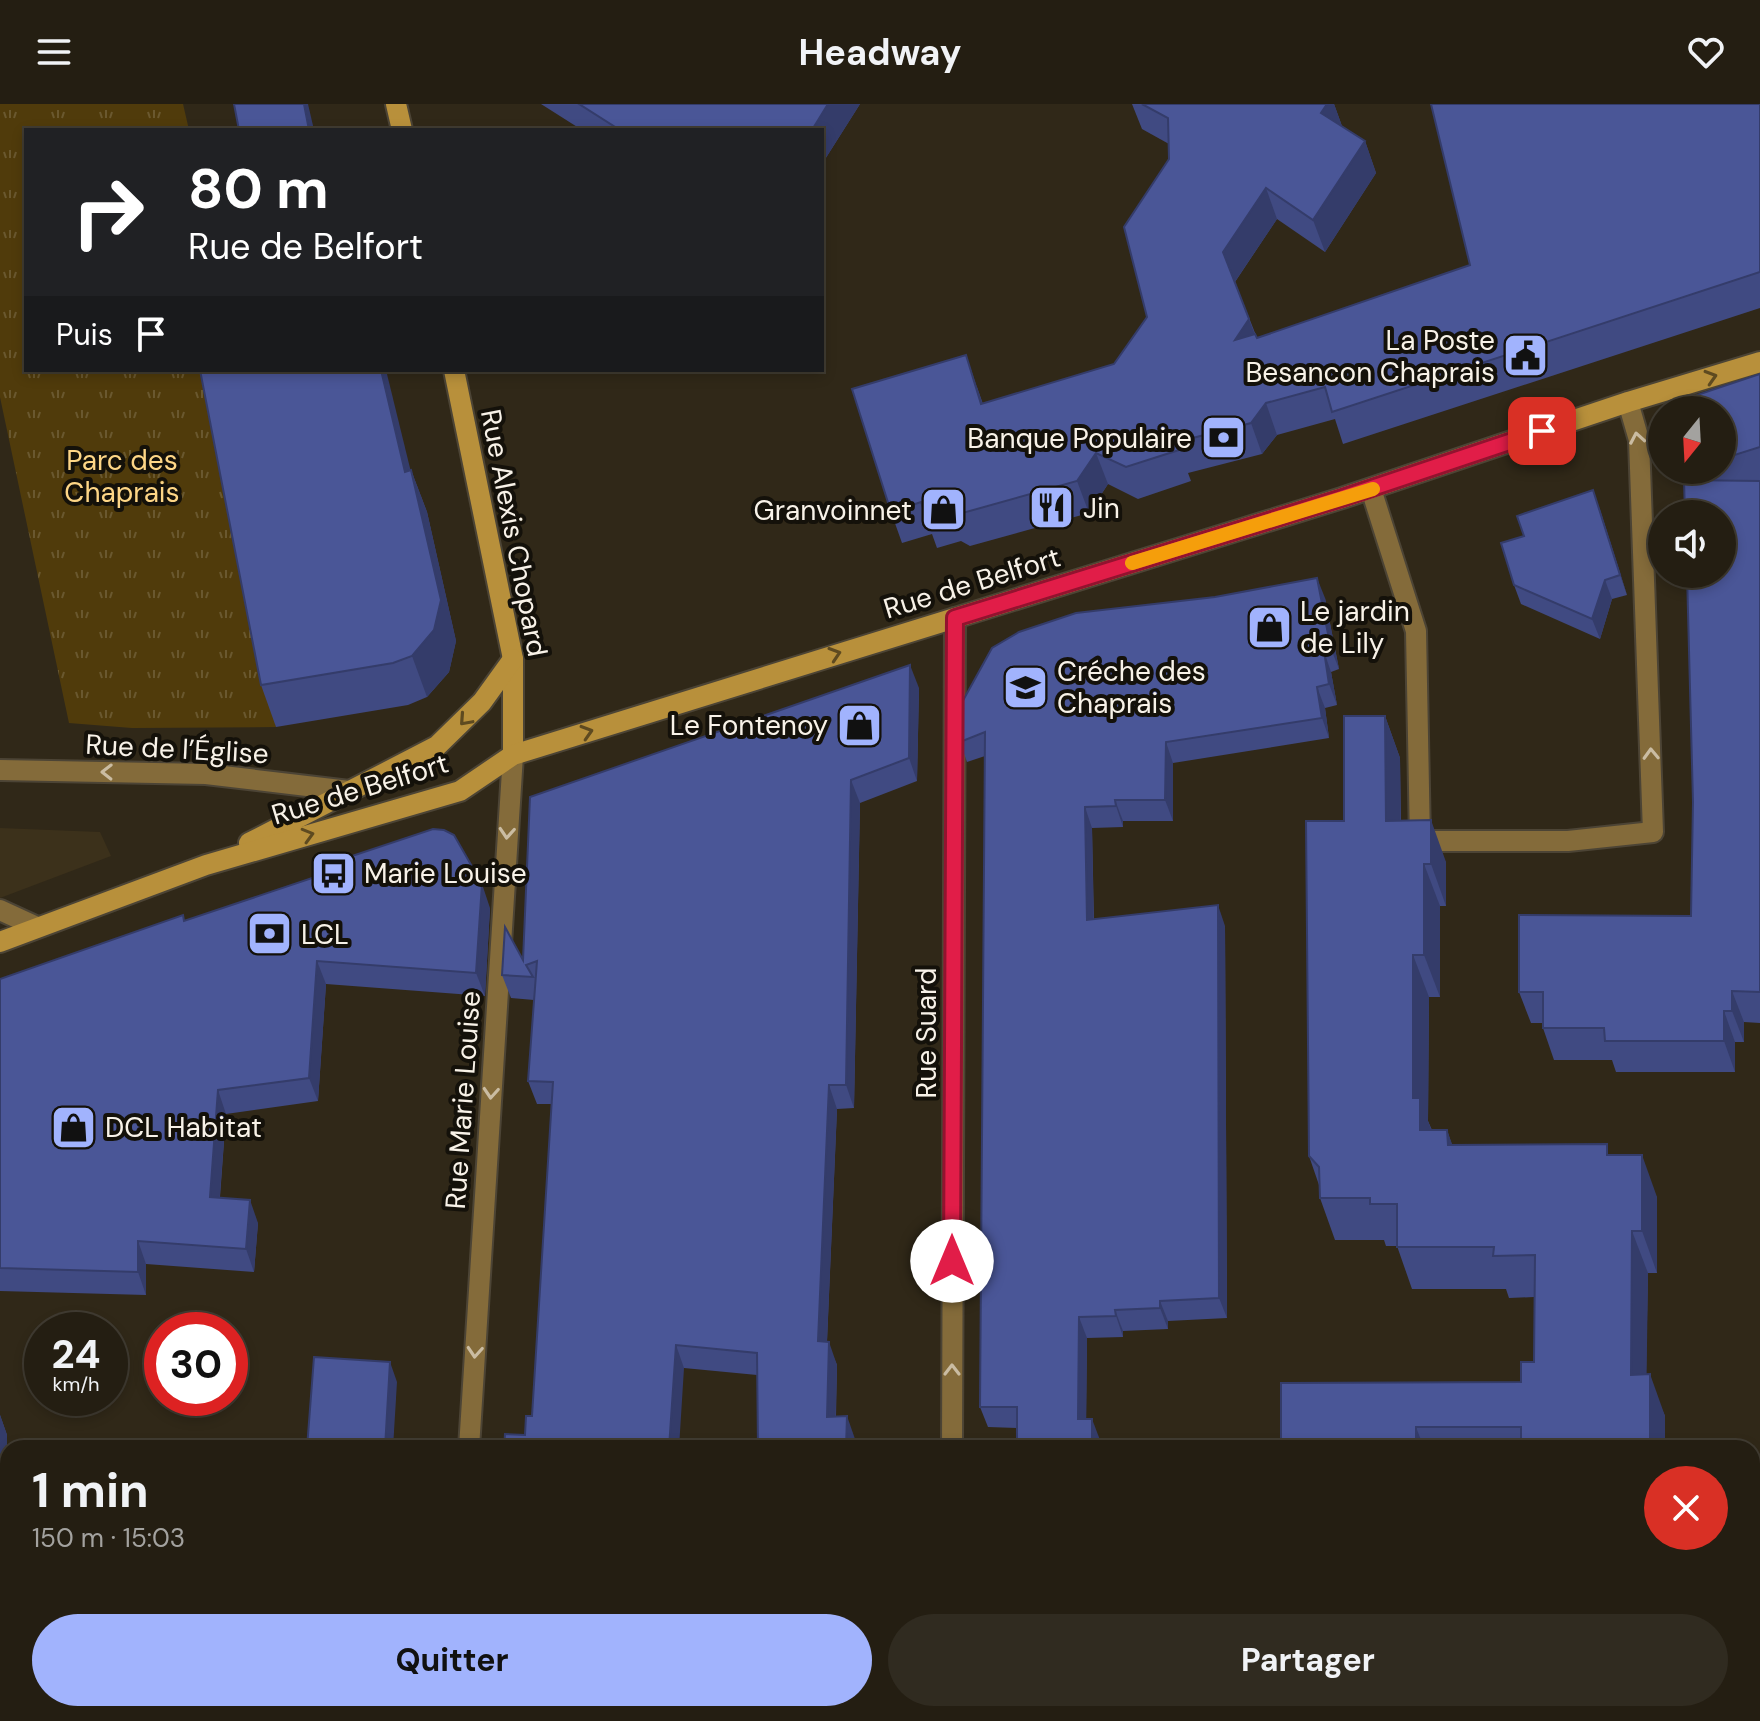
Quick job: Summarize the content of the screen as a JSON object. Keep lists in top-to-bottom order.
{
  "streets": {
    "main road": ["Rue Alexis Chopard", "Rue de Belfort"],
    "street": ["Rue de l’Église", "Rue Suard", "Rue Marie Louise"]
  },
  "crossings": [
    ["Rue Alexis Chopard", "Rue de Belfort"],
    ["Rue Alexis Chopard", "Rue Marie Louise"],
    ["Rue de Belfort", "Rue de l’Église"],
    ["Rue de Belfort", "Rue Suard"],
    ["Rue de Belfort", "Rue Marie Louise"]
  ],
  "one_way": ["Rue de l’Église", "Rue Suard", "Rue Marie Louise"],
  "parks": ["Parc des Chaprais"],
  "places": {
    "public building": ["La Poste Besancon Chaprais"],
    "bank": ["Banque Populaire", "LCL"],
    "restaurant": ["Jin"],
    "shop": [
      "Granvoinnet",
      "Le jardin de Lily",
      "Le Fontenoy",
      "DCL Habitat"
    ],
    "school or university": ["Créche des Chaprais"],
    "bus stop": ["Marie Louise"]
  },
  "north": "bottom",
  "page": {
    "header": "Headway",
    "turn": ["80 m", "Rue de Belfort"],
    "then": "Puis",
    "speed": "24 km/h",
    "limit": "30",
    "heading": ["1 min", "150 m · 15:03"],
    "buttons": ["Quitter", "Partager"]
  }
}
